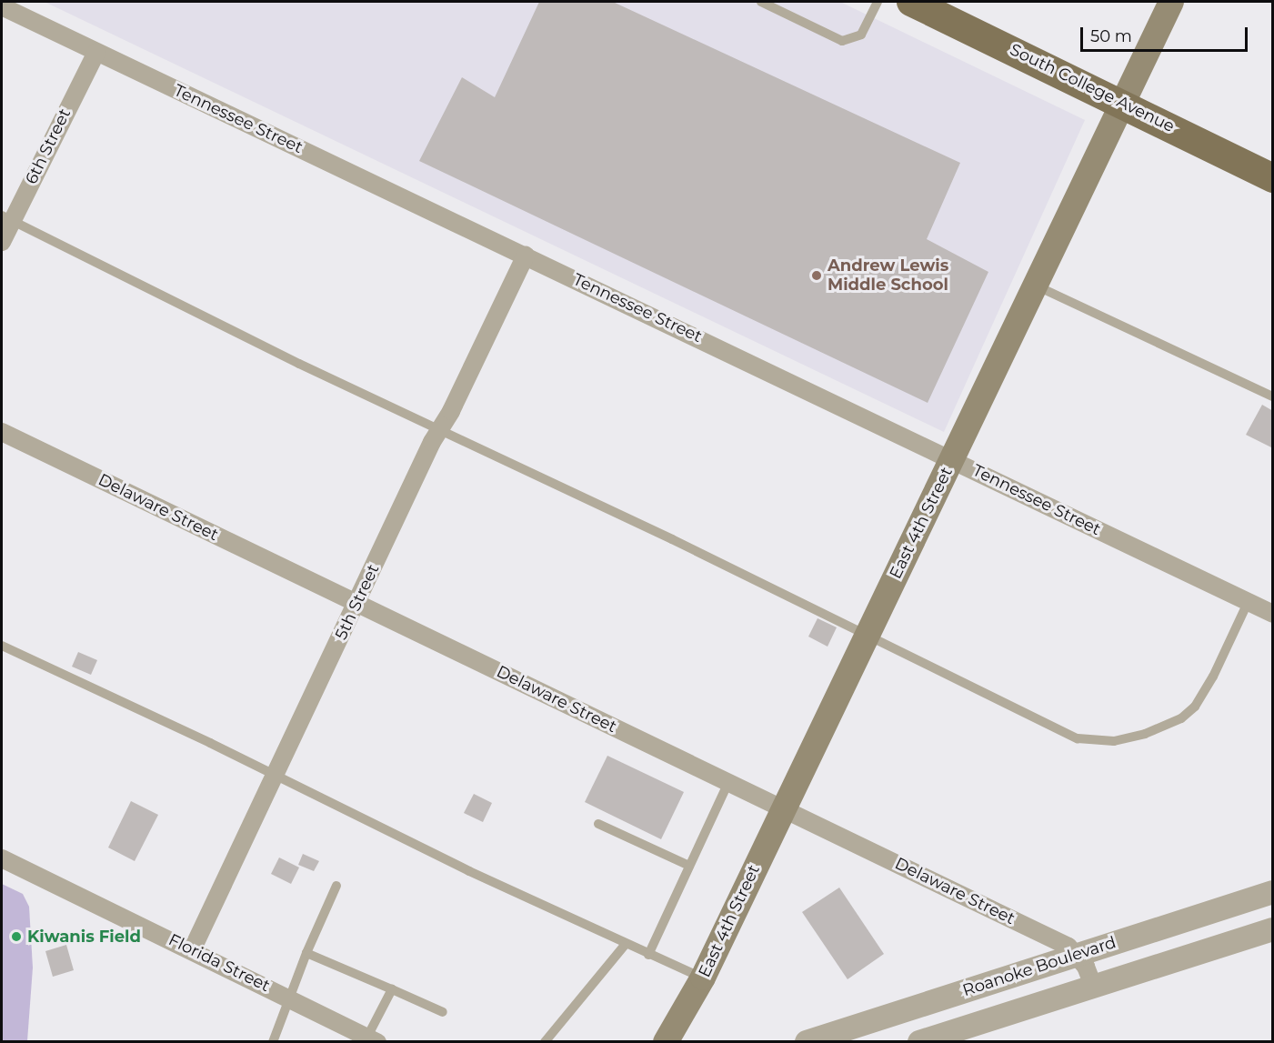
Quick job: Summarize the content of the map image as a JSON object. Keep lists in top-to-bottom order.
{
  "streets": {
    "main road": ["South College Avenue", "East 4th Street"],
    "street": [
      "Tennessee Street",
      "6th Street",
      "Delaware Street",
      "5th Street",
      "Florida Street",
      "Roanoke Boulevard"
    ]
  },
  "crossings": [
    ["South College Avenue", "East 4th Street"],
    ["Tennessee Street", "6th Street"],
    ["Tennessee Street", "East 4th Street"],
    ["Tennessee Street", "5th Street"],
    ["Delaware Street", "East 4th Street"],
    ["Delaware Street", "5th Street"],
    ["Delaware Street", "Roanoke Boulevard"],
    ["5th Street", "Florida Street"]
  ],
  "places": ["Andrew Lewis Middle School", "Kiwanis Field"],
  "scale_bar": "50 m"
}
